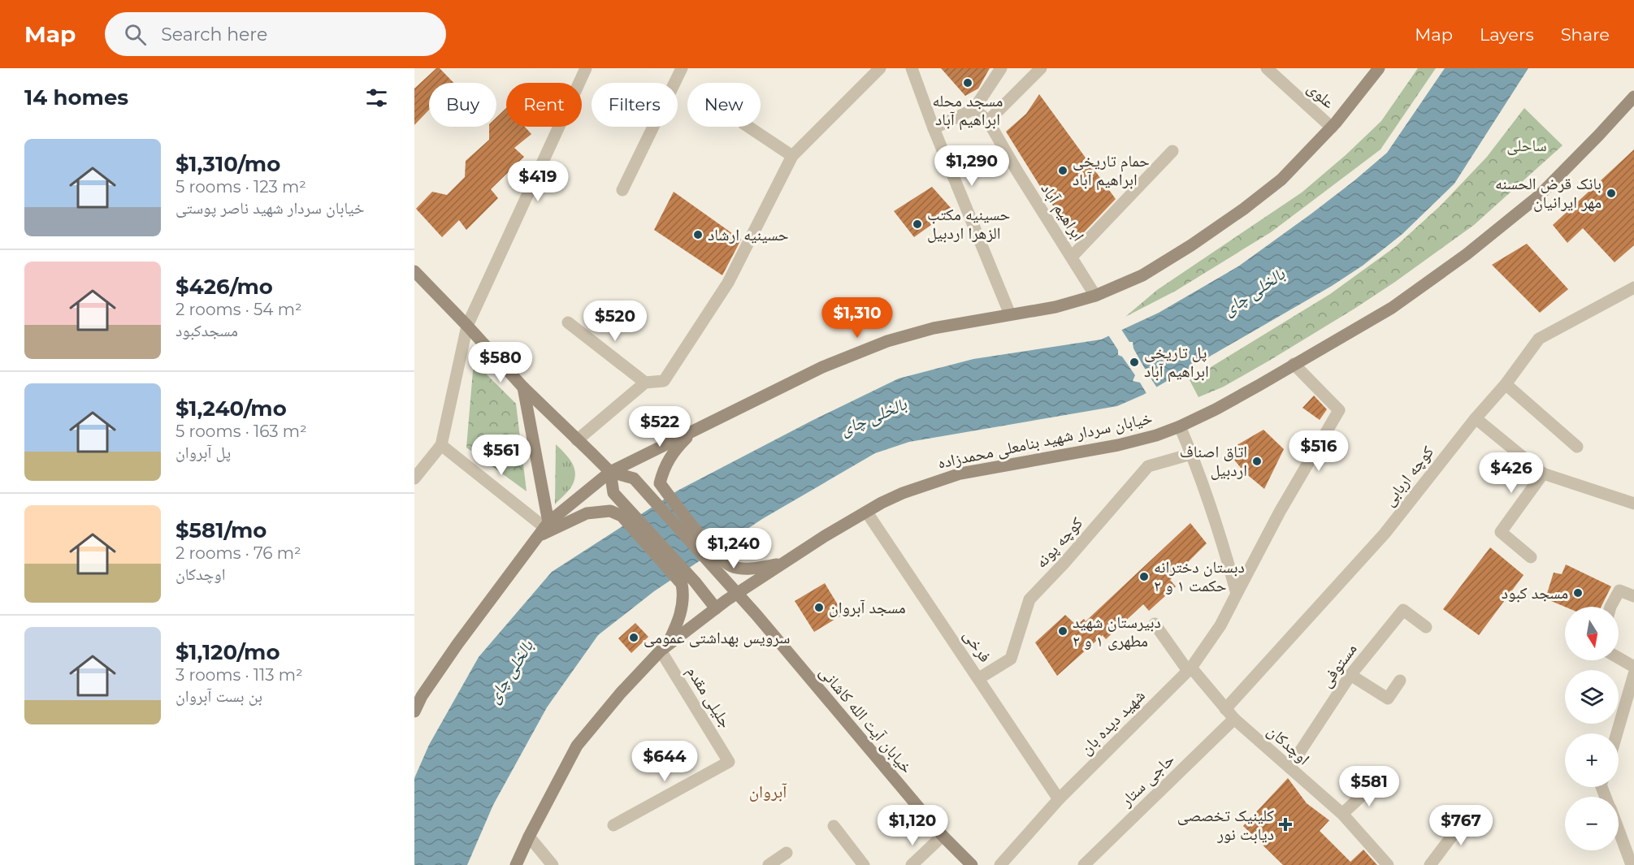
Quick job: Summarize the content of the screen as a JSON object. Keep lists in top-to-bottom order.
{
  "streets": {
    "main road": ["خیابان سردار شهید بنامعلی محمدزاده", "خیابان آیت الله کاشانی"],
    "street": [
      "علوی",
      "ابراهیم آباد",
      "کوچه اربابی",
      "کوچه پونه",
      "فرخی",
      "مستوفی",
      "جلیلی مقدم",
      "شهید دیده بان",
      "اوچدکان",
      "حاجی ستار"
    ]
  },
  "crossings": [
    ["خیابان سردار شهید بنامعلی محمدزاده", "فرخی"],
    ["خیابان سردار شهید بنامعلی محمدزاده", "جلیلی مقدم"],
    ["خیابان سردار شهید بنامعلی محمدزاده", "خیابان آیت الله کاشانی"],
    ["خیابان سردار شهید بنامعلی محمدزاده", "شهید دیده بان"],
    ["کوچه اربابی", "اوچدکان"],
    ["کوچه پونه", "فرخی"],
    ["فرخی", "شهید دیده بان"],
    ["مستوفی", "اوچدکان"],
    ["شهید دیده بان", "اوچدکان"],
    ["اوچدکان", "حاجی ستار"]
  ],
  "districts": ["آبروان"],
  "water": ["بالخلی چای"],
  "parks": ["ساحلی"],
  "places": {
    "other": [
      "مسجد محله ابراهیم آباد",
      "حمام تاریخی ابراهیم آباد",
      "بانک قرض الحسنه مهر ایرانیان",
      "حسینیه مکتب الزهرا اردبیل",
      "حسینیه ارشاد",
      "پل تاریخی ابراهیم آباد",
      "اتاق اصناف اردبیل",
      "دبستان دخترانه حکمت ۱ و ۲",
      "مسجد کبود",
      "مسجد آبروان",
      "دبیرستان شهید مطهری ۱ و ۲",
      "سرویس بهداشتی عمومی"
    ],
    "health": ["کلینیک تخصصی دیابت نور"]
  },
  "north": "bottom",
  "page": {
    "header": "Map",
    "search": "Search here",
    "nav": ["Map", "Layers", "Share"],
    "heading": "14 homes",
    "chip": [
      "Buy",
      "Rent",
      "Filters",
      "New"
    ],
    "list": [
      {
        "name": "$1,310/mo",
        "note": "5 rooms · 123 m² · خیابان سردار شهید ناصر پوستی"
      },
      {
        "name": "$426/mo",
        "note": "2 rooms · 54 m² · مسجدکبود"
      },
      {
        "name": "$1,240/mo",
        "note": "5 rooms · 163 m² · پل آبروان"
      },
      {
        "name": "$581/mo",
        "note": "2 rooms · 76 m² · اوچدکان"
      },
      {
        "name": "$1,120/mo",
        "note": "3 rooms · 113 m² · بن بست آبروان"
      }
    ],
    "price": [
      "$1,290",
      "$419",
      "$1,310",
      "$520",
      "$580",
      "$522",
      "$516",
      "$561",
      "$426",
      "$1,240",
      "$644",
      "$581",
      "$1,120",
      "$767"
    ],
    "map_buttons": ["+", "−"]
  }
}
